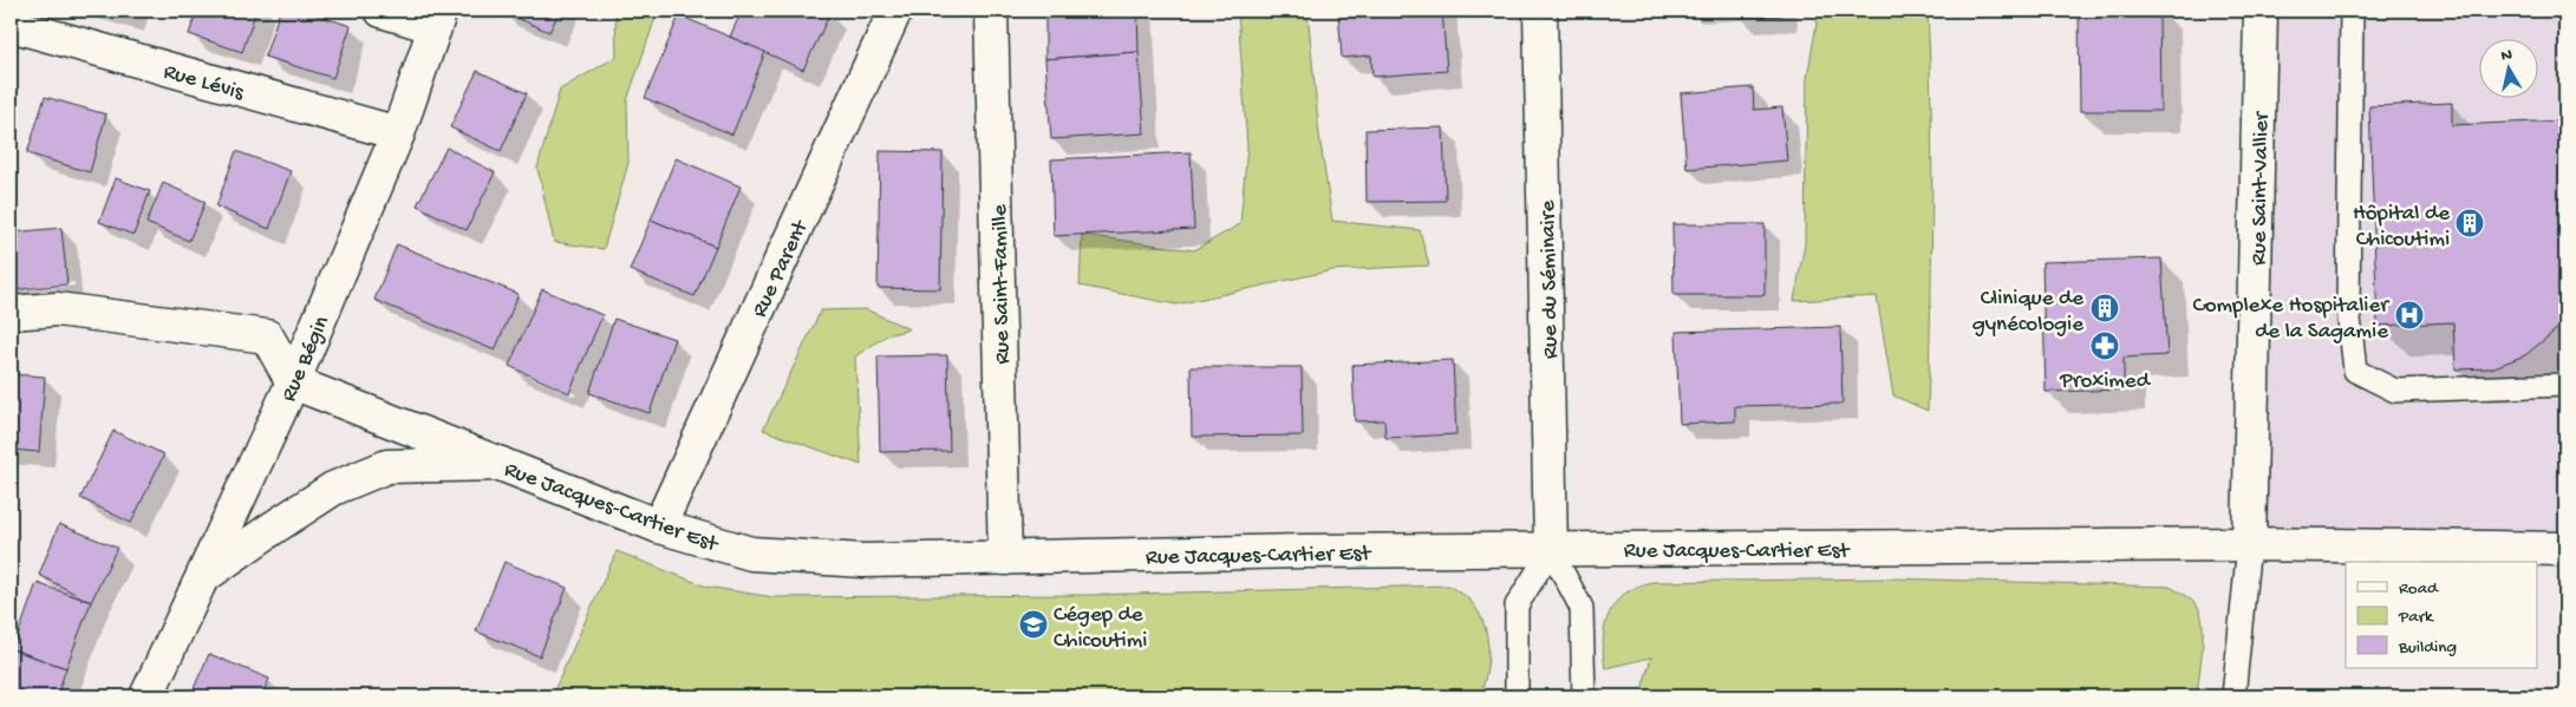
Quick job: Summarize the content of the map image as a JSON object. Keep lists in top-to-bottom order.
{
  "streets": {
    "street": [
      "Rue Lévis",
      "Rue Saint-Vallier",
      "Rue Parent",
      "Rue du Séminaire",
      "Rue Saint-Famille",
      "Rue Bégin",
      "Rue Jacques-Cartier Est"
    ]
  },
  "crossings": [
    ["Rue Lévis", "Rue Bégin"],
    ["Rue Saint-Vallier", "Rue Jacques-Cartier Est"],
    ["Rue Parent", "Rue Jacques-Cartier Est"],
    ["Rue du Séminaire", "Rue Jacques-Cartier Est"],
    ["Rue Saint-Famille", "Rue Jacques-Cartier Est"],
    ["Rue Bégin", "Rue Jacques-Cartier Est"]
  ],
  "places": {
    "building": ["Hôpital de Chicoutimi", "Clinique de gynécologie"],
    "hospital": ["Complexe Hospitalier de la Sagamie"],
    "pharmacy": ["Proximed"],
    "school or university": ["Cégep de Chicoutimi"]
  },
  "legend": ["Road", "Park", "Building"],
  "north": "top"
}
